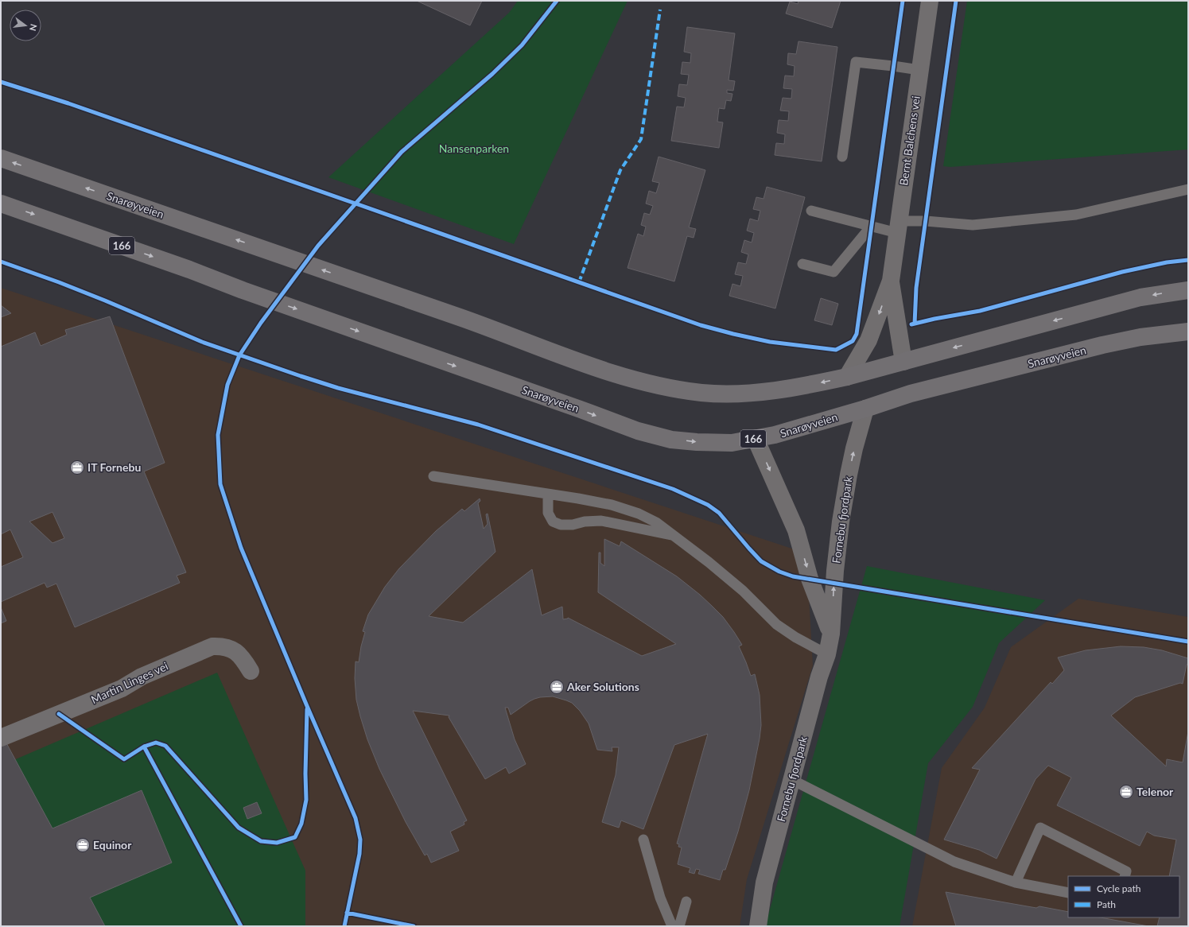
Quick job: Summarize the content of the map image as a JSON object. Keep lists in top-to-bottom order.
{
  "streets": {
    "main road": ["Snarøyveien", "166"],
    "street": ["Bernt Balchens vei", "Fornebu fjordpark", "Martin Linges vei"]
  },
  "crossings": [
    ["Bernt Balchens vei", "Snarøyveien"],
    ["Snarøyveien", "Fornebu fjordpark"]
  ],
  "one_way": ["Fornebu fjordpark"],
  "parks": ["Nansenparken"],
  "places": {
    "office": [
      "IT Fornebu",
      "Aker Solutions",
      "Telenor",
      "Equinor"
    ]
  },
  "legend": ["Cycle path", "Path"],
  "north": "right"
}
